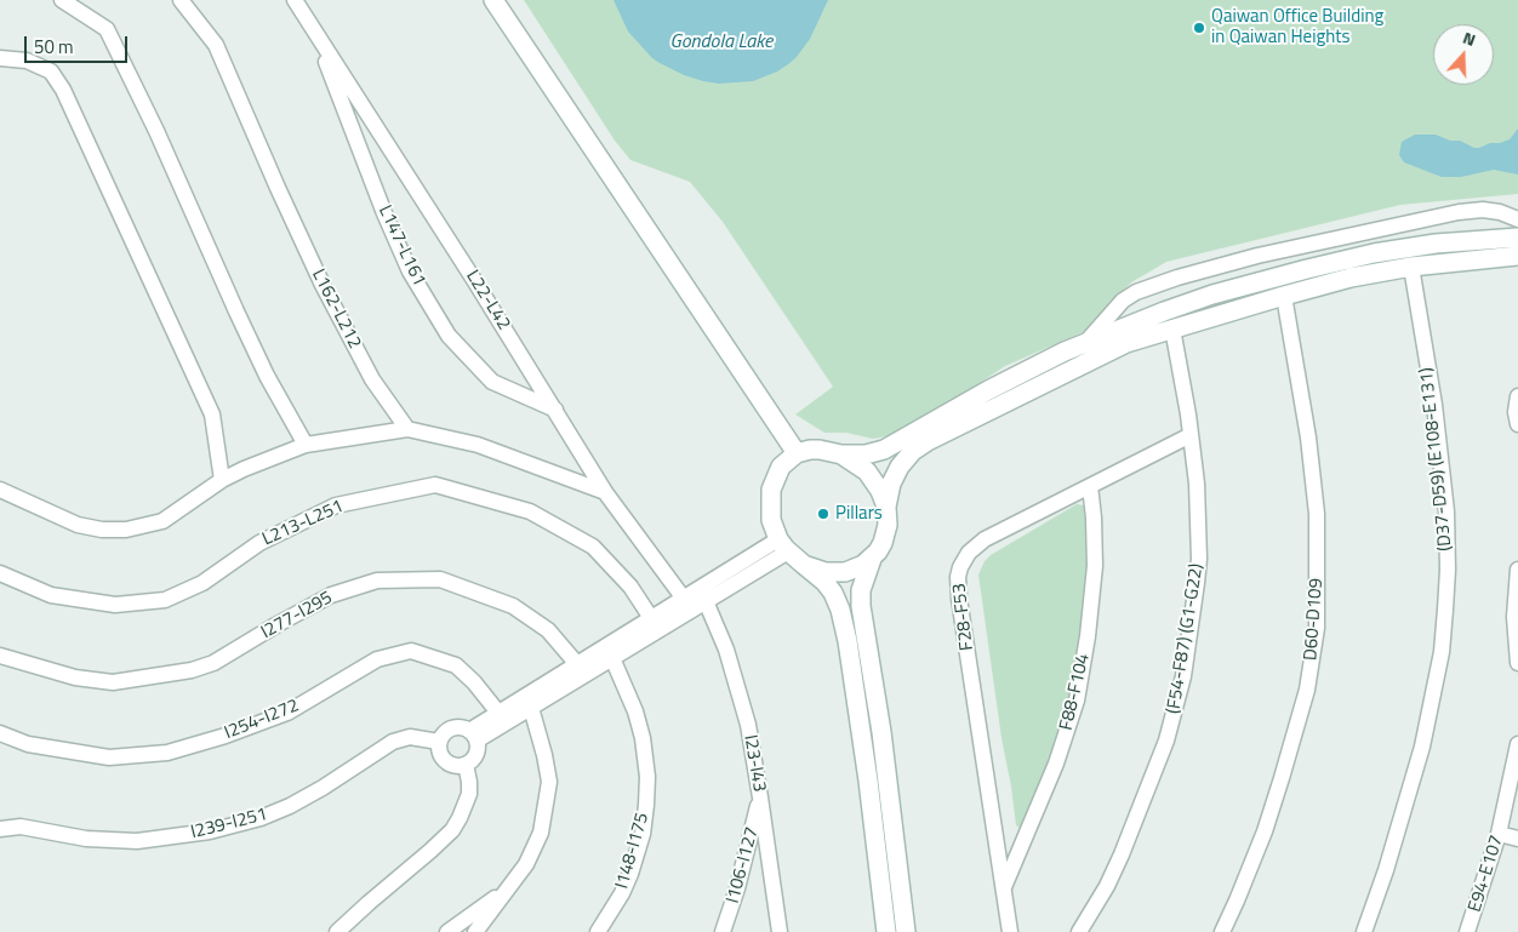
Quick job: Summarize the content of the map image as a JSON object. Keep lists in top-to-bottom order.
{
  "streets": {
    "street": [
      "L147-L161",
      "L22-L42",
      "L162-L212",
      "(D37-D59) (E108-E131)",
      "L213-L251",
      "I277-I295",
      "F28-F53",
      "D60-D109",
      "(F54-F87) (G1-G22)",
      "F88-F104",
      "I254-I272",
      "I23-I43",
      "I239-I251",
      "I148-I175",
      "I106-I127",
      "E94-E107"
    ]
  },
  "crossings": [
    ["L147-L161", "L22-L42"],
    ["F28-F53", "(F54-F87) (G1-G22)"],
    ["F28-F53", "F88-F104"],
    ["I23-I43", "I106-I127"]
  ],
  "water": ["Gondola Lake"],
  "places": ["Qaiwan Office Building in Qaiwan Heights", "Pillars"],
  "scale_bar": "50 m",
  "north": "top"
}
